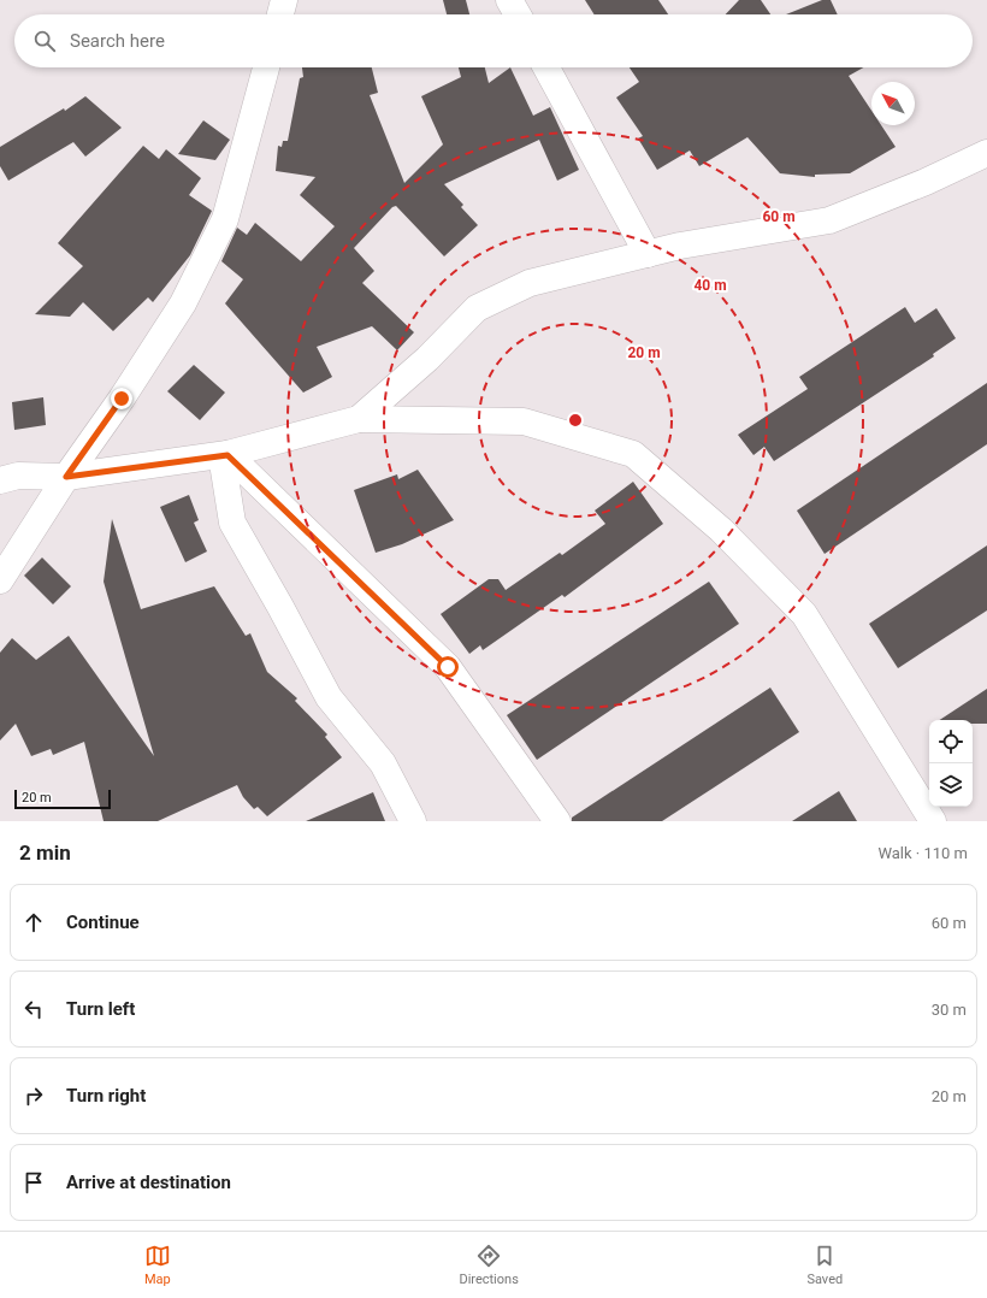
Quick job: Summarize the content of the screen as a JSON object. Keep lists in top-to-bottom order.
{
  "scale_bar": "20 m",
  "north": "top left",
  "page": {
    "search": "Search here",
    "scale": "20 m",
    "heading": ["2 min", "Walk · 110 m"],
    "list": [
      ["Continue", "60 m"],
      ["Turn left", "30 m"],
      ["Turn right", "20 m"],
      "Arrive at destination"
    ],
    "nav": ["Map", "Directions", "Saved"]
  },
  "rings": ["60 m", "40 m", "20 m"]
}
